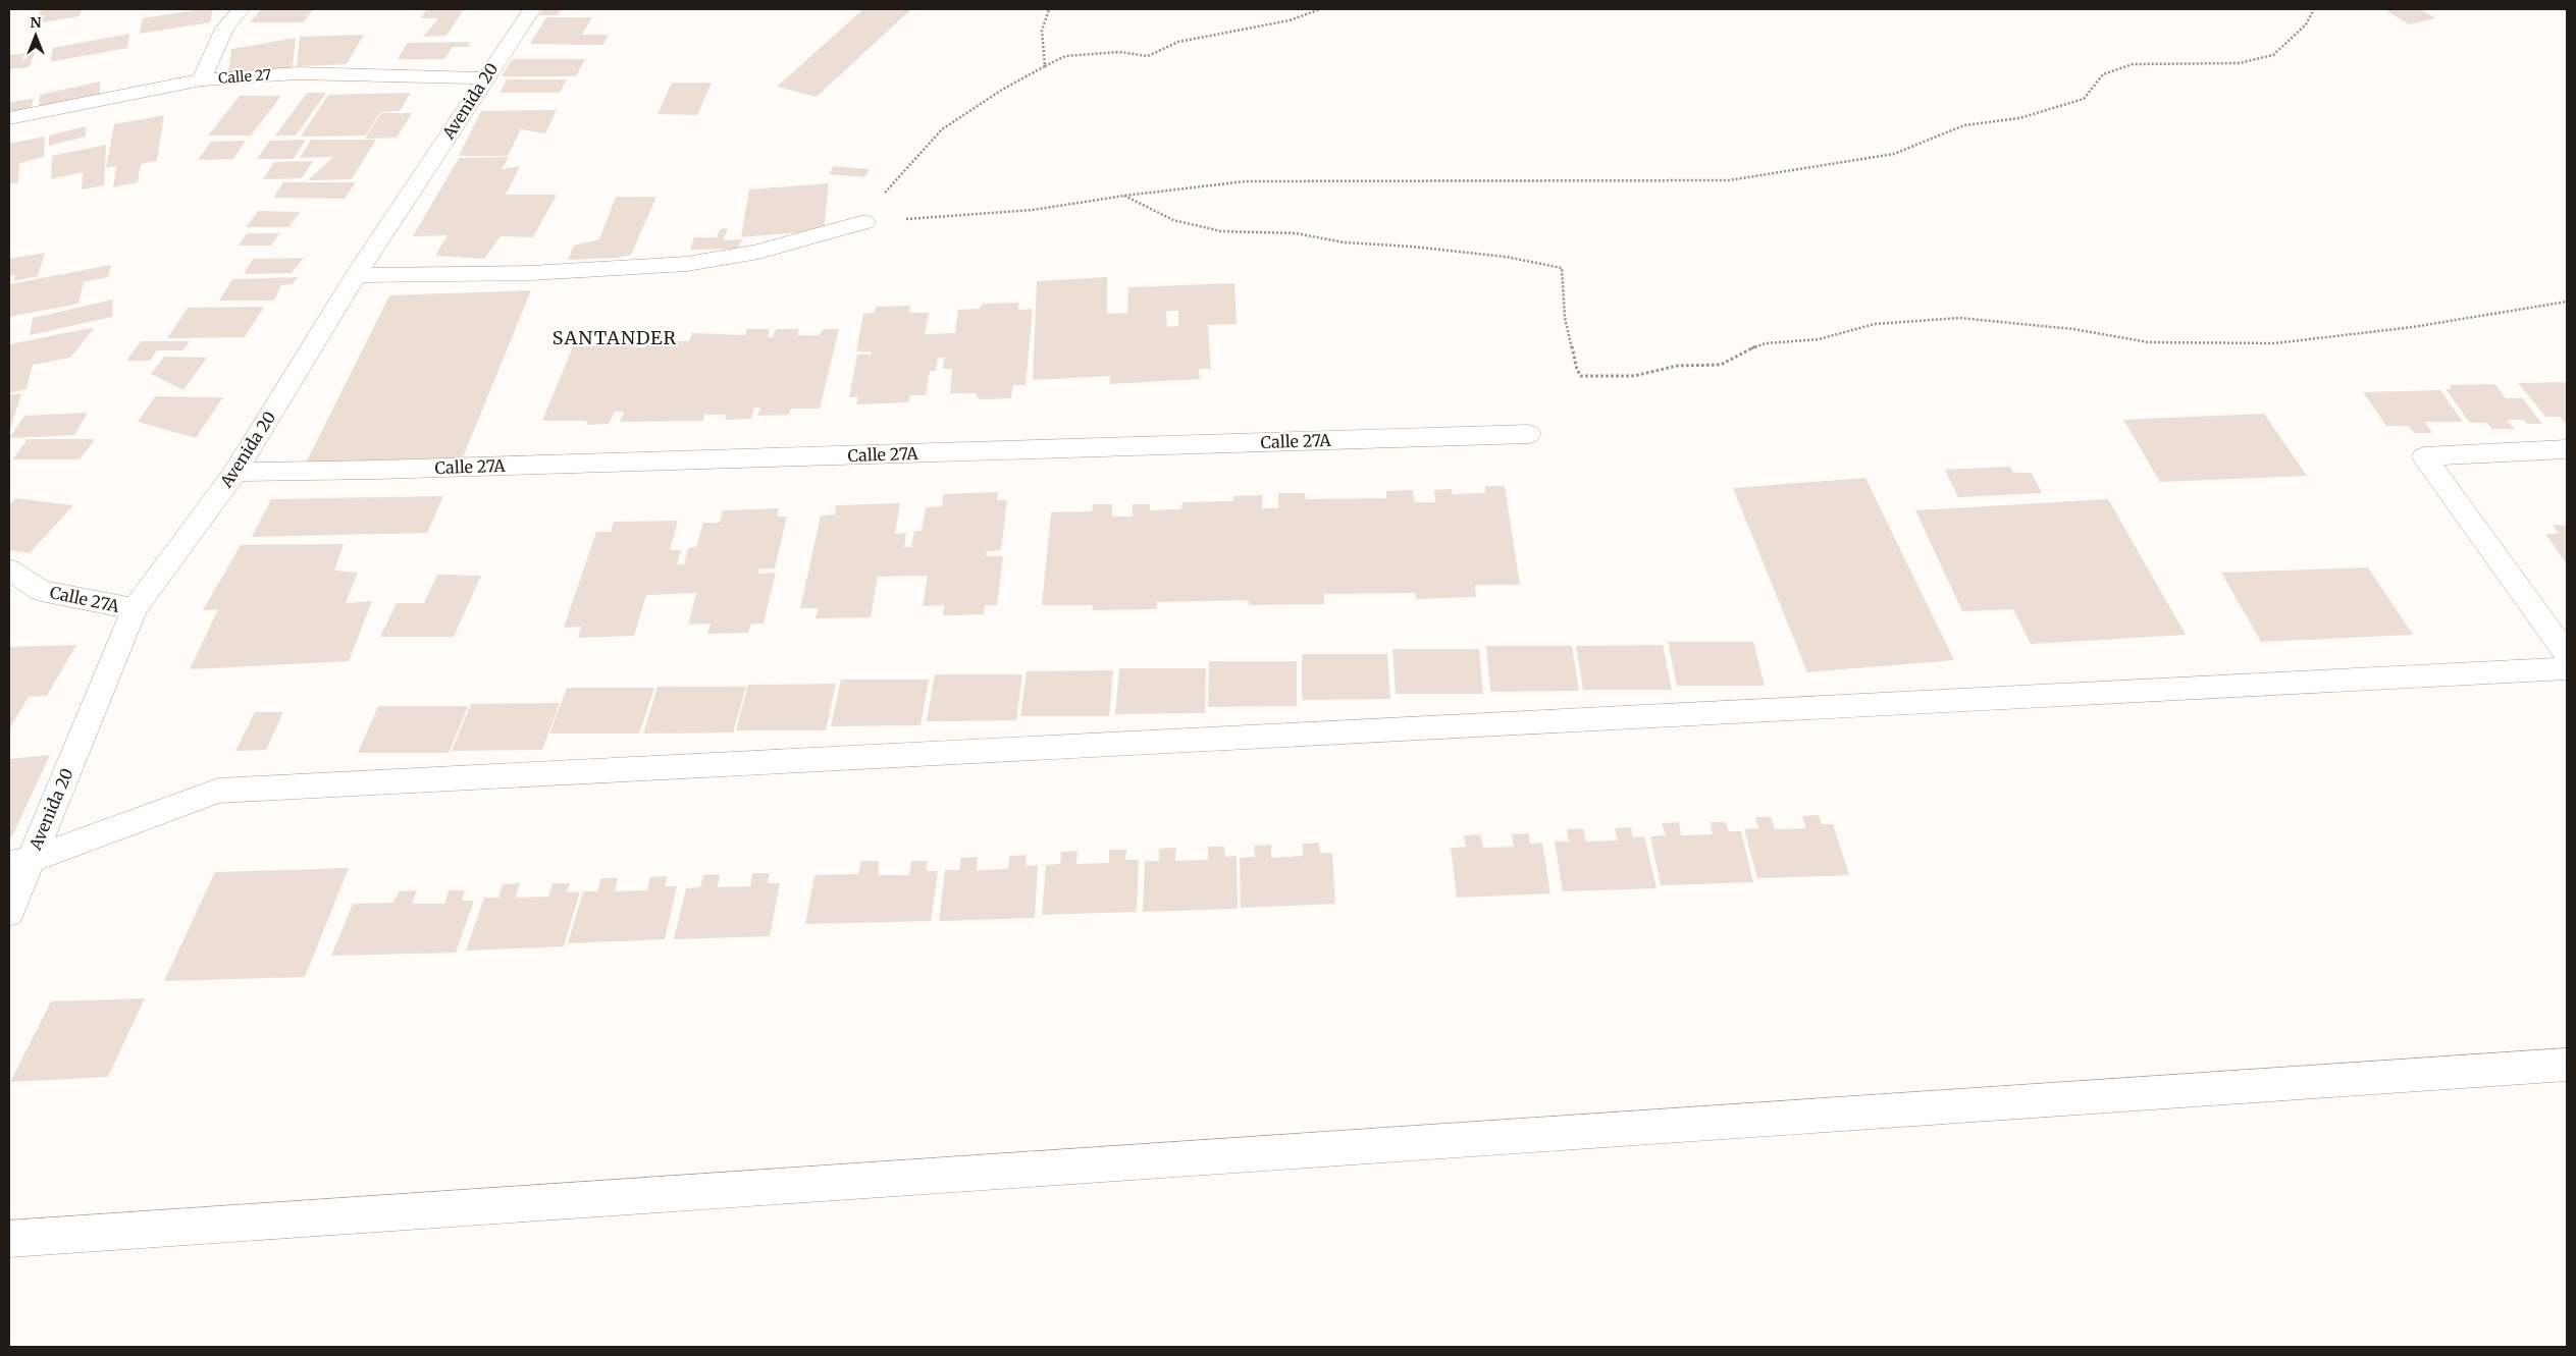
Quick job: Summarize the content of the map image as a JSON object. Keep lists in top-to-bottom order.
{
  "streets": {
    "street": ["Calle 27", "Avenida 20", "Calle 27A"]
  },
  "crossings": [
    ["Calle 27", "Avenida 20"],
    ["Avenida 20", "Calle 27A"]
  ],
  "districts": ["SANTANDER"],
  "north": "top"
}
